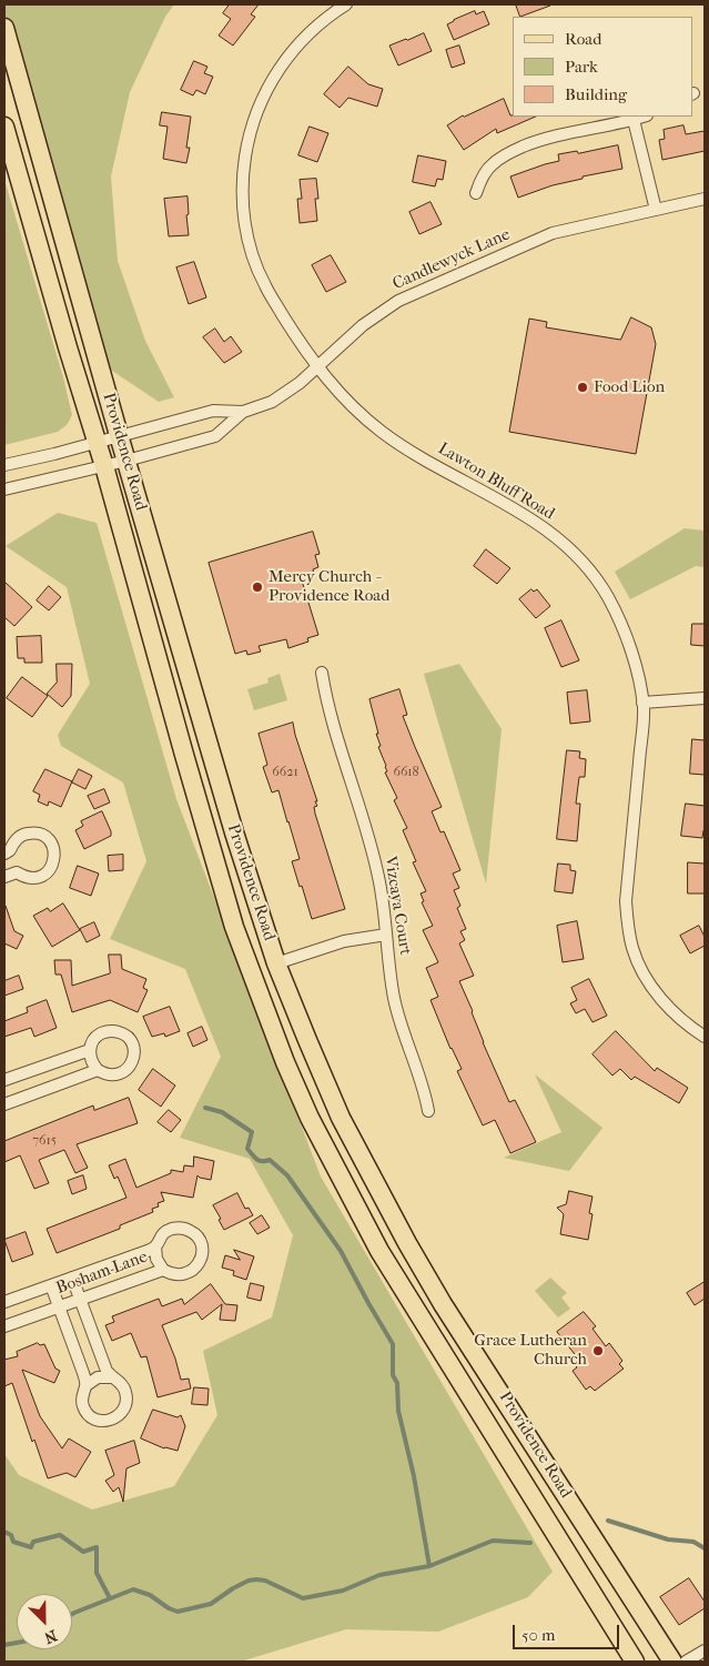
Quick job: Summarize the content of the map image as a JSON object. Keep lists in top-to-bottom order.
{
  "streets": {
    "main road": ["Providence Road"],
    "street": [
      "Candlewyck Lane",
      "Lawton Bluff Road",
      "Vizcaya Court",
      "Bosham Lane"
    ]
  },
  "crossings": [
    ["Candlewyck Lane", "Providence Road"],
    ["Candlewyck Lane", "Lawton Bluff Road"]
  ],
  "places": ["Food Lion", "Mercy Church - Providence Road", "Grace Lutheran Church"],
  "house_numbers": ["6621", "6618", "7615"],
  "legend": ["Road", "Park", "Building"],
  "scale_bar": "50 m",
  "north": "bottom right"
}
